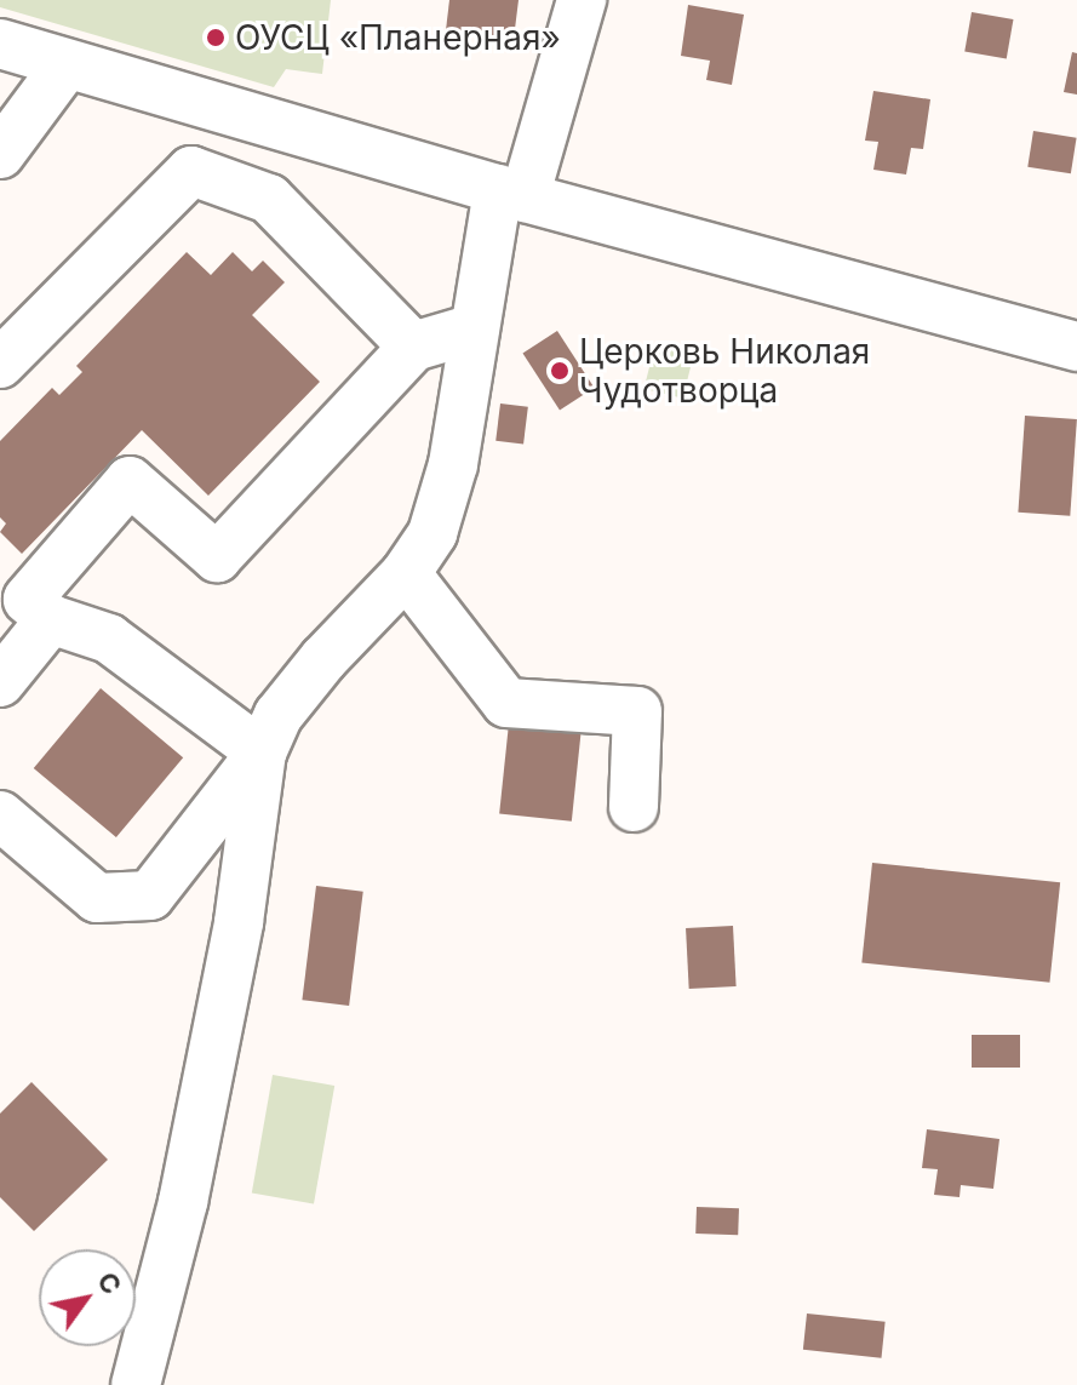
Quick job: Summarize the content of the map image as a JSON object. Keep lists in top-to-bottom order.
{
  "places": ["ОУСЦ «Планерная»", "Церковь Николая Чудотворца"],
  "north": "top right"
}
